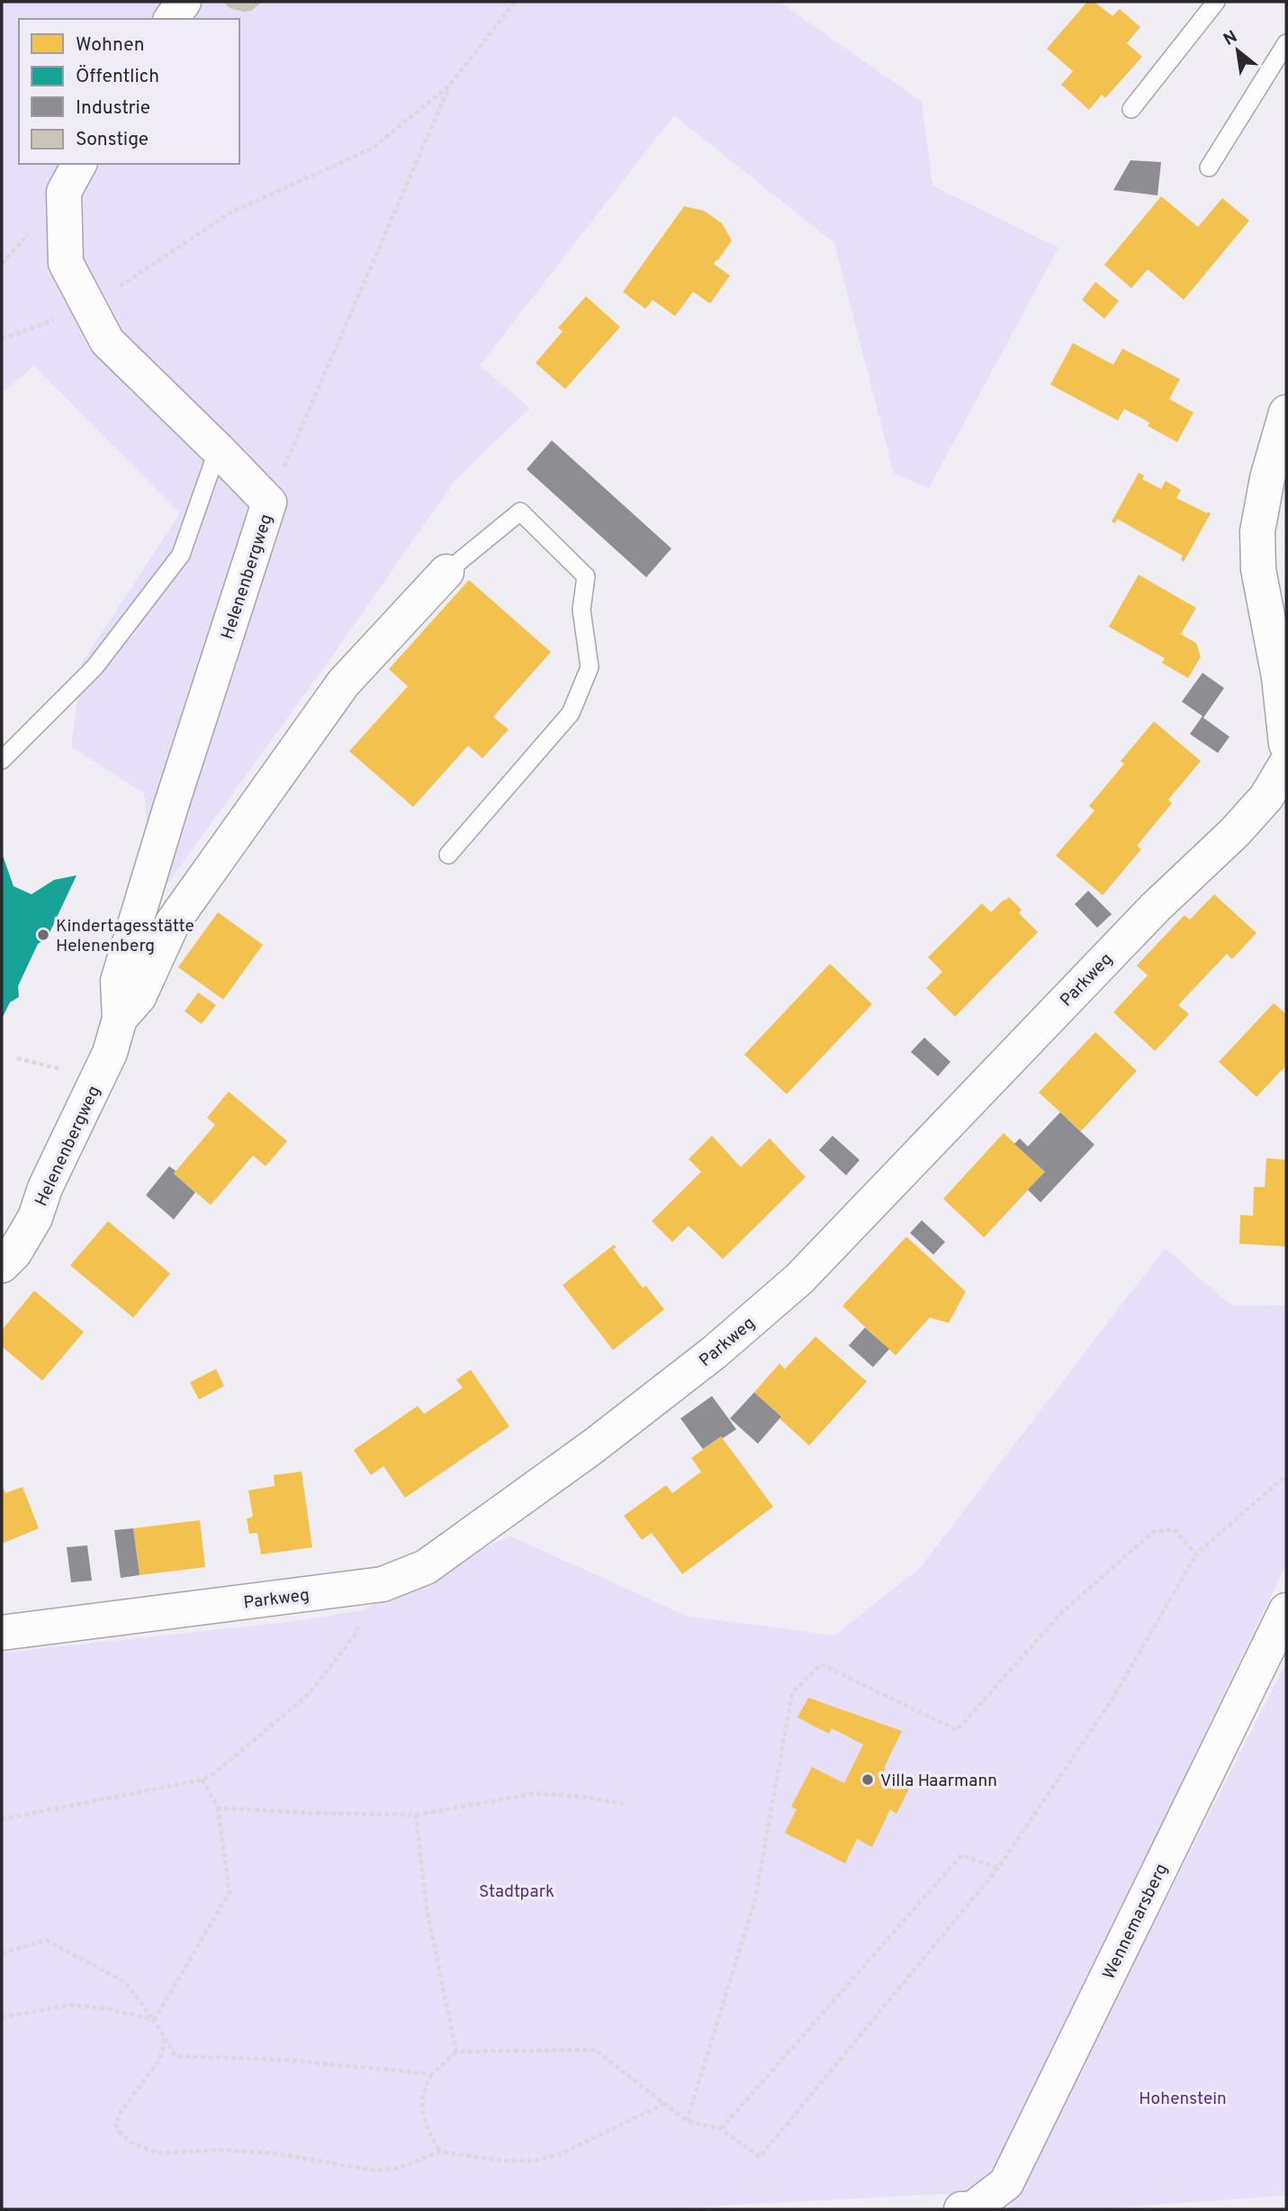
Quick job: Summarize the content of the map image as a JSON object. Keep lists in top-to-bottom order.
{
  "streets": {
    "street": ["Helenenbergweg", "Parkweg", "Wennemarsberg"]
  },
  "parks": ["Stadtpark", "Hohenstein"],
  "places": ["Kindertagesstätte Helenenberg", "Villa Haarmann"],
  "legend": [
    "Wohnen",
    "Öffentlich",
    "Industrie",
    "Sonstige"
  ],
  "north": "top left"
}
